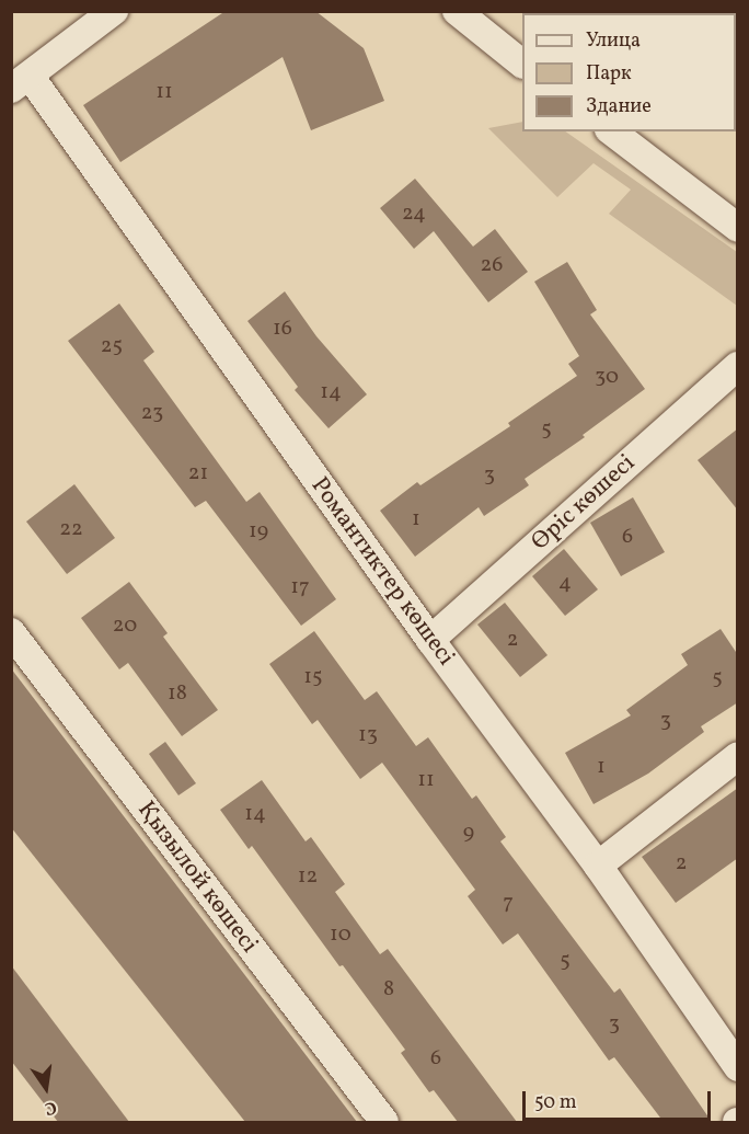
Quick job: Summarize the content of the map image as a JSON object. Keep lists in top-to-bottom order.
{
  "streets": {
    "street": ["Өріс көшесі", "Романтиктер көшесі", "Қызылой көшесі"]
  },
  "crossings": [
    ["Өріс көшесі", "Романтиктер көшесі"]
  ],
  "house_numbers": [
    "11",
    "24",
    "26",
    "16",
    "25",
    "30",
    "14",
    "23",
    "5",
    "21",
    "3",
    "1",
    "22",
    "19",
    "6",
    "4",
    "17",
    "20",
    "2",
    "15",
    "5",
    "18",
    "3",
    "13",
    "1",
    "11",
    "14",
    "9",
    "2",
    "12",
    "7",
    "10",
    "5",
    "8",
    "3",
    "6"
  ],
  "legend": ["Улица", "Парк", "Здание"],
  "scale_bar": "50 m",
  "north": "bottom"
}
